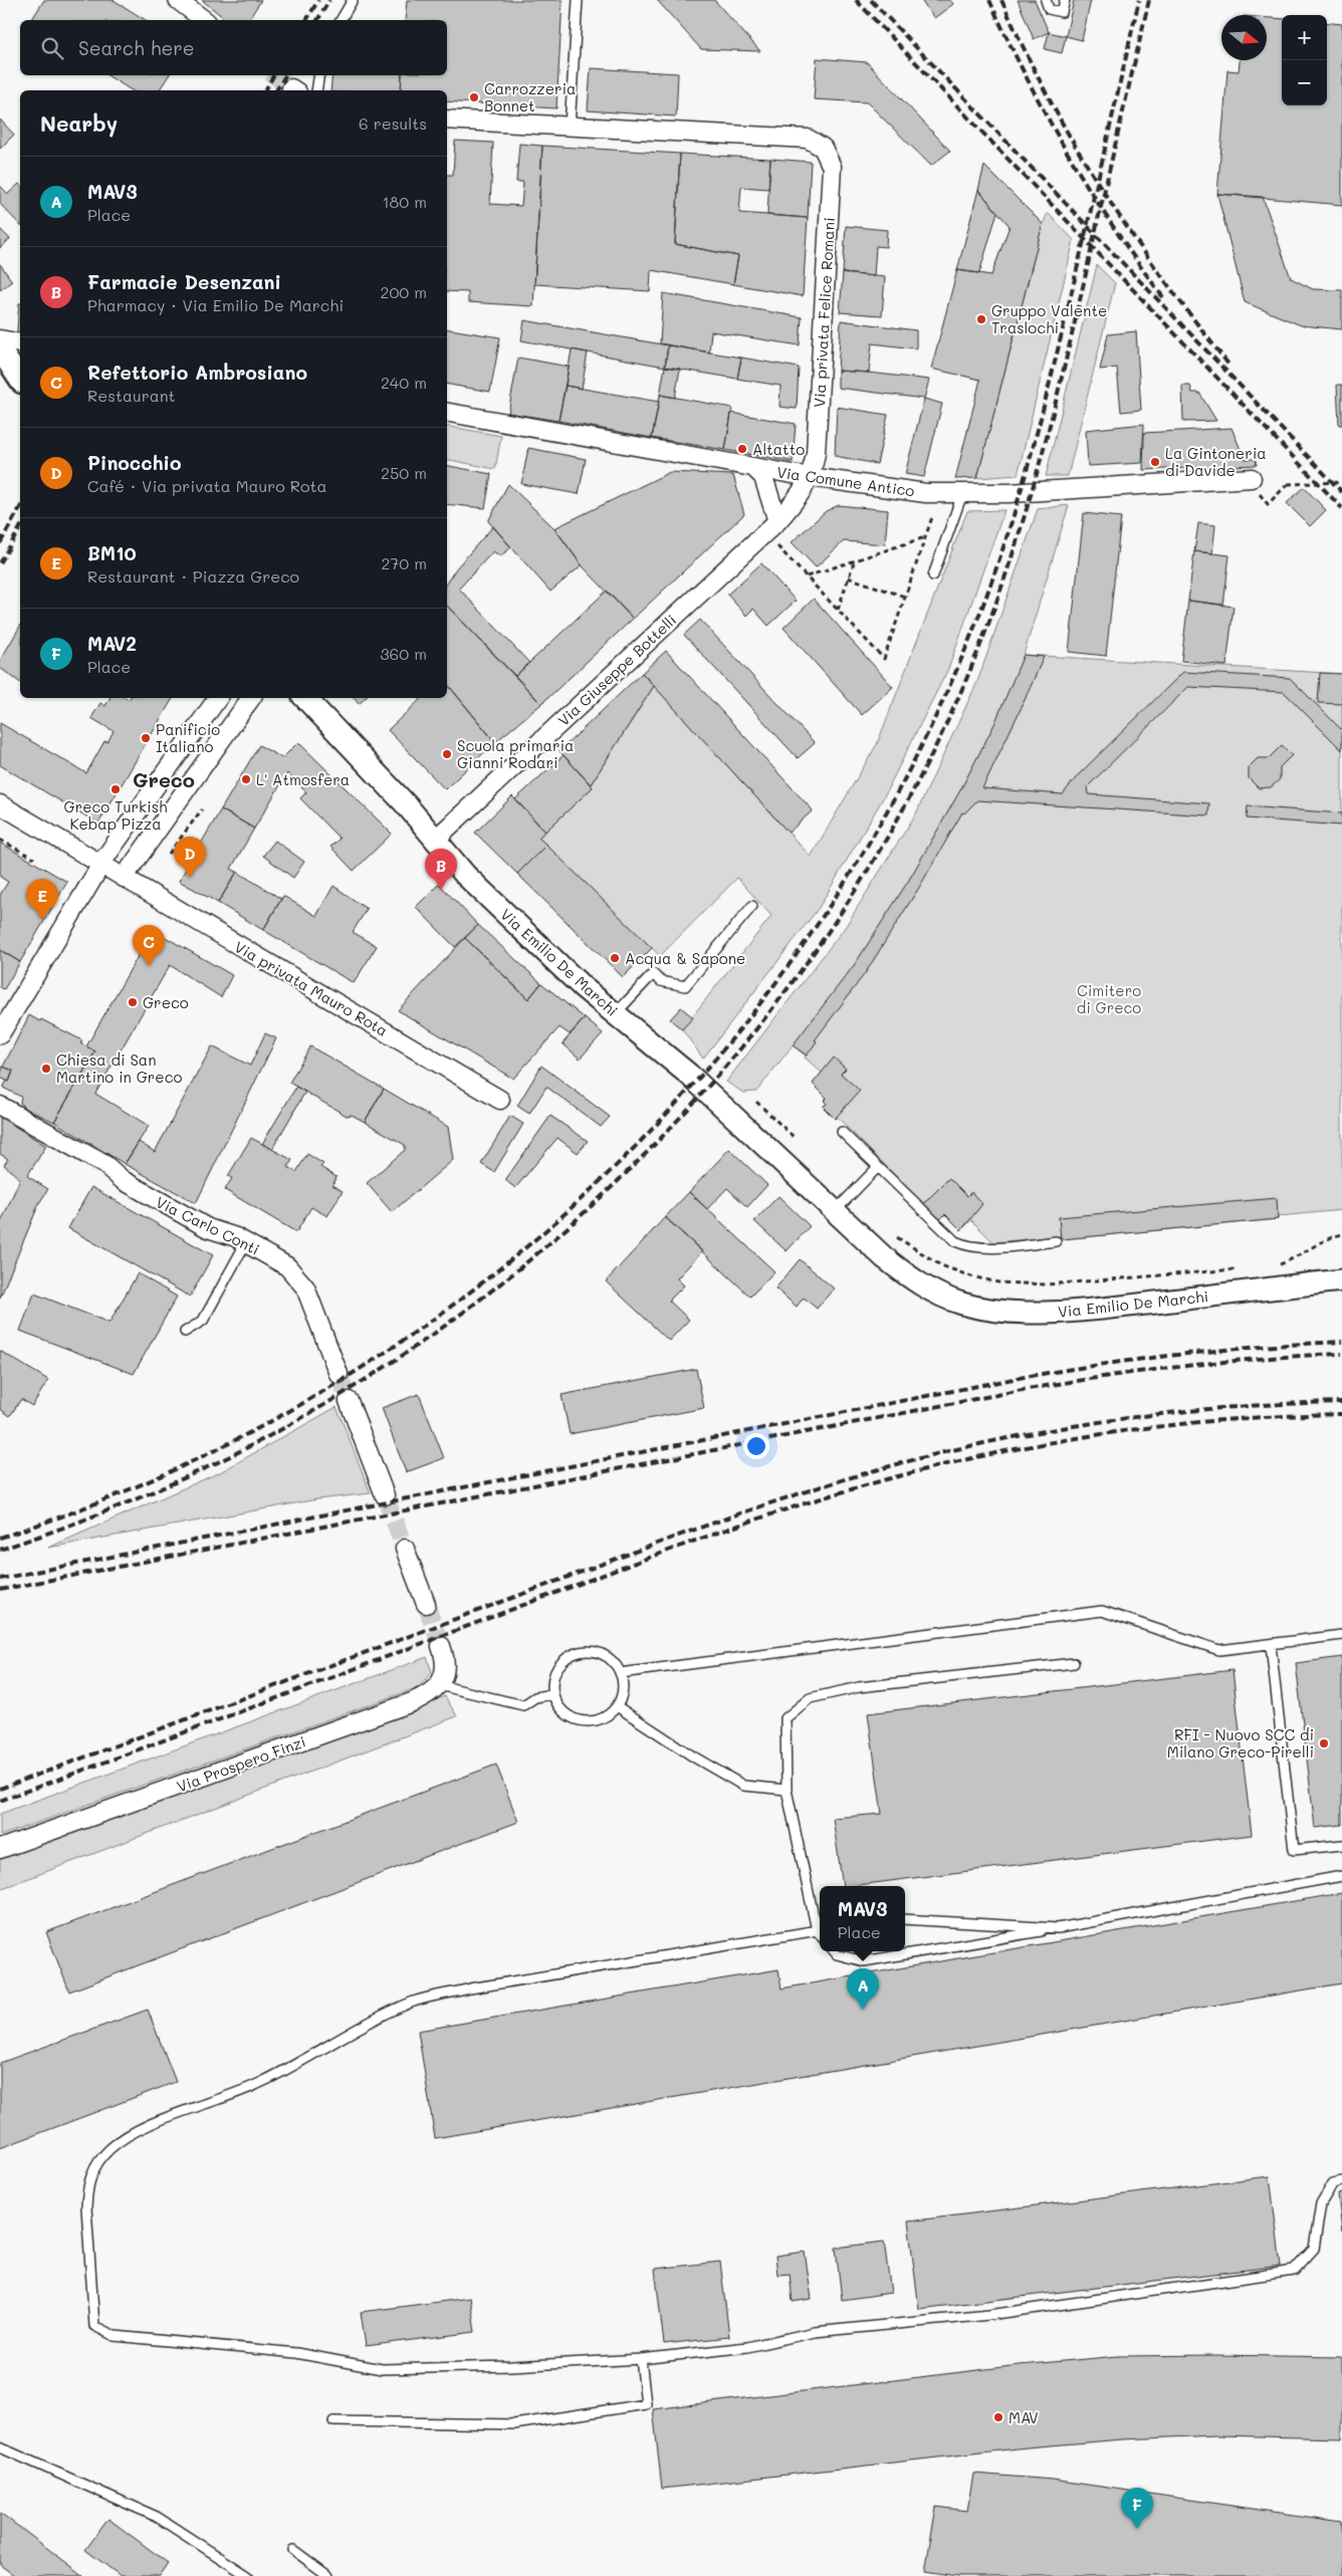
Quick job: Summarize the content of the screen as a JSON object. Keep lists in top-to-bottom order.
{
  "streets": {
    "street": [
      "Via privata Felice Romani",
      "Via Comune Antico",
      "Via Giuseppe Bottelli",
      "Via Emilio De Marchi",
      "Via privata Mauro Rota",
      "Via Carlo Conti",
      "Via Prospero Finzi"
    ]
  },
  "crossings": [
    ["Via privata Felice Romani", "Via Comune Antico"],
    ["Via privata Felice Romani", "Via Giuseppe Bottelli"],
    ["Via Comune Antico", "Via Giuseppe Bottelli"],
    ["Via Giuseppe Bottelli", "Via Emilio De Marchi"]
  ],
  "districts": ["Greco"],
  "parks": ["Cimitero di Greco"],
  "places": [
    "Carrozzeria Bonnet",
    "Gruppo Valente Traslochi",
    "Altatto",
    "La Gintoneria di Davide",
    "Panificio Italiano",
    "Scuola primaria Gianni Rodari",
    "L' Atmosfera",
    "Greco Turkish Kebap Pizza",
    "Acqua & Sapone",
    "Greco",
    "Chiesa di San Martino in Greco",
    "RFI - Nuovo SCC di Milano Greco-Pirelli",
    "MAV"
  ],
  "north": "right",
  "page": {
    "map_buttons": ["+", "−"],
    "search": "Search here",
    "heading": ["Nearby", "6 results"],
    "list": [
      {
        "mark": "A",
        "name": "MAV3",
        "note": "Place",
        "value": "180 m"
      },
      {
        "mark": "B",
        "name": "Farmacie Desenzani",
        "note": "Pharmacy · Via Emilio De Marchi",
        "value": "200 m"
      },
      {
        "mark": "C",
        "name": "Refettorio Ambrosiano",
        "note": "Restaurant",
        "value": "240 m"
      },
      {
        "mark": "D",
        "name": "Pinocchio",
        "note": "Café · Via privata Mauro Rota",
        "value": "250 m"
      },
      {
        "mark": "E",
        "name": "BM10",
        "note": "Restaurant · Piazza Greco",
        "value": "270 m"
      },
      {
        "mark": "F",
        "name": "MAV2",
        "note": "Place",
        "value": "360 m"
      }
    ],
    "pins": [
      "D",
      "B",
      "E",
      "C",
      "A",
      "F"
    ],
    "popup": ["MAV3", "Place"]
  }
}
